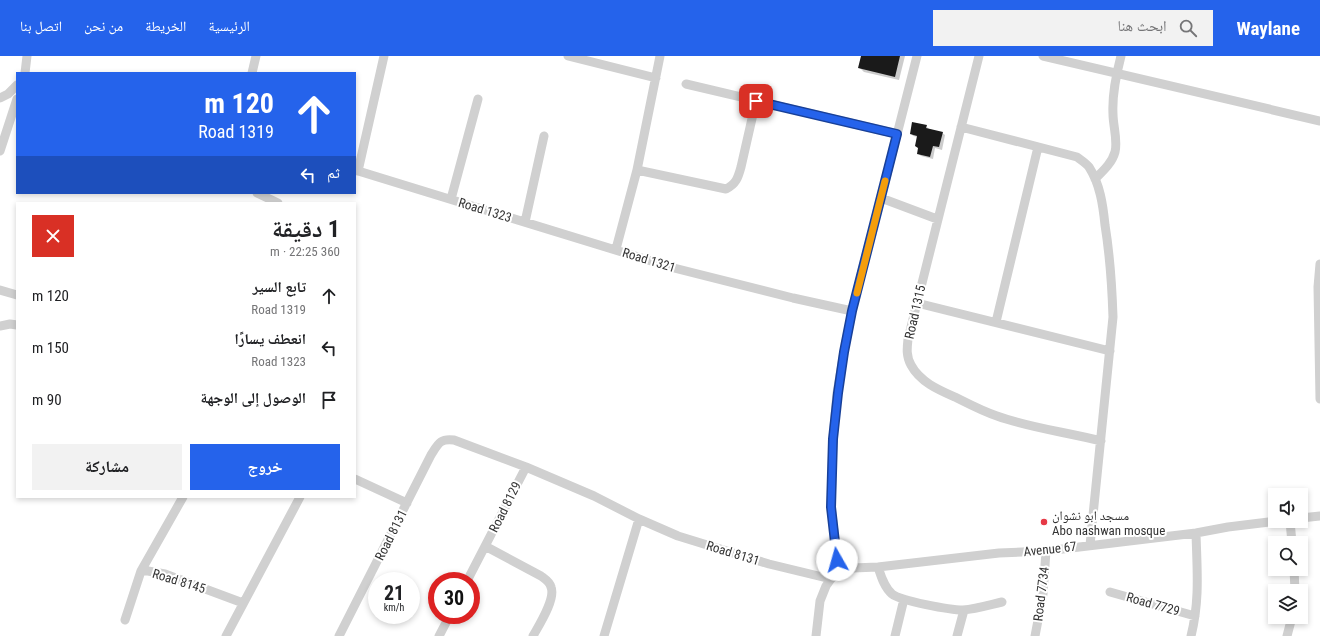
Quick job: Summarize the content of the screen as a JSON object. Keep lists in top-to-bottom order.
{
  "streets": {
    "street": [
      "Road 1323",
      "Road 1321",
      "Road 1315",
      "Road 8129",
      "Road 8131",
      "Avenue 67",
      "Road 8145",
      "Road 7734",
      "Road 7729"
    ]
  },
  "crossings": [
    ["Road 1323", "Road 1321"],
    ["Road 8129", "Road 8131"],
    ["Road 8131", "Avenue 67"],
    ["Avenue 67", "Road 7734"],
    ["Avenue 67", "Road 7729"]
  ],
  "places": ["مسجد ابو نشوان Abo nashwan mosque"],
  "page": {
    "header": "Waylane",
    "search": "ابحث هنا",
    "nav": [
      "الرئيسية",
      "الخريطة",
      "من نحن",
      "اتصل بنا"
    ],
    "turn": ["120 m", "Road 1319"],
    "then": "ثم",
    "heading": ["1 دقيقة", "360 m · 22:25"],
    "list": [
      {
        "name": "تابع السير",
        "note": "Road 1319",
        "value": "120 m"
      },
      {
        "name": "انعطف يسارًا",
        "note": "Road 1323",
        "value": "150 m"
      },
      {
        "name": "الوصول إلى الوجهة",
        "value": "90 m"
      }
    ],
    "buttons": ["خروج", "مشاركة"],
    "speed": "21 km/h",
    "limit": "30"
  }
}
